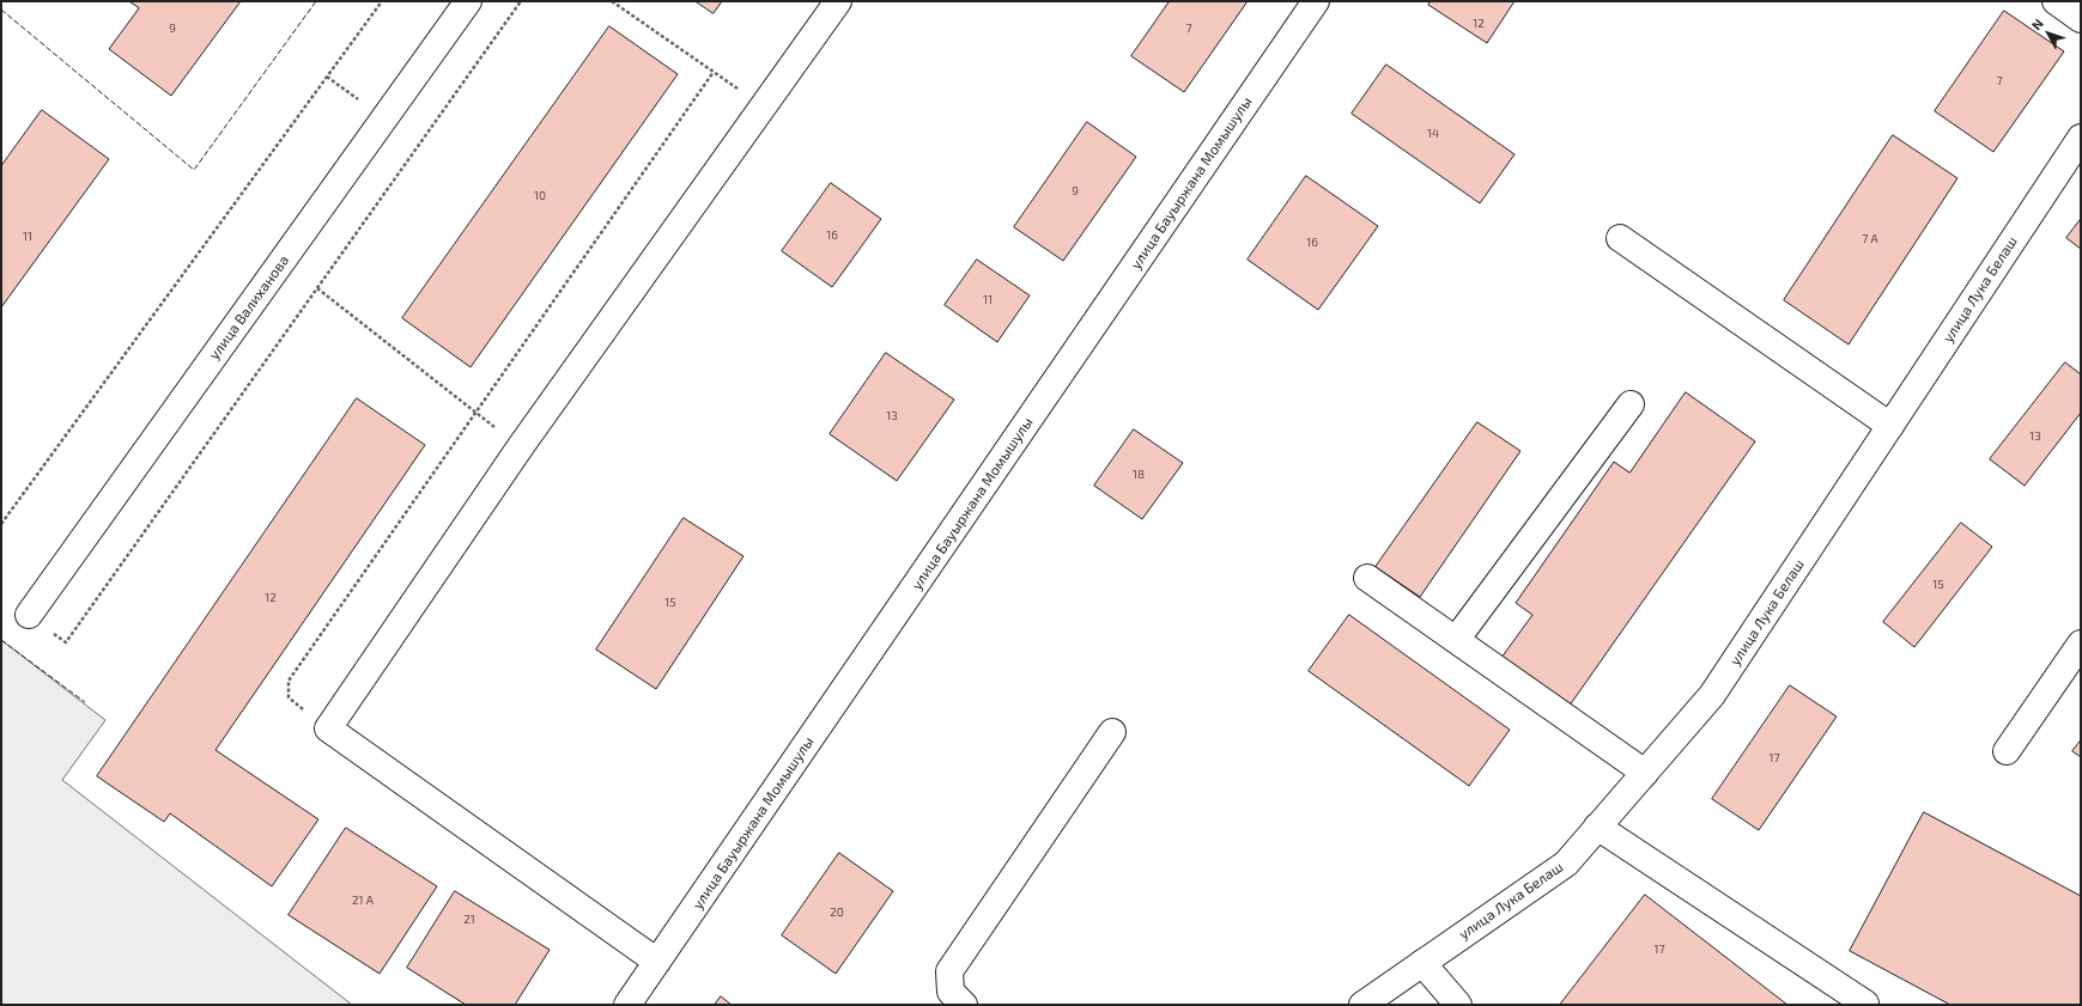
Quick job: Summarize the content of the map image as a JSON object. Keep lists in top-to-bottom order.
{
  "streets": {
    "street": ["улица Бауыржана Момышулы", "улица Лука Белаш", "улица Валиханова"]
  },
  "house_numbers": [
    "12",
    "9",
    "7",
    "7",
    "14",
    "9",
    "10",
    "16",
    "11",
    "7 А",
    "16",
    "11",
    "13",
    "13",
    "18",
    "15",
    "12",
    "15",
    "17",
    "21 А",
    "20",
    "21",
    "17"
  ],
  "north": "top left"
}
